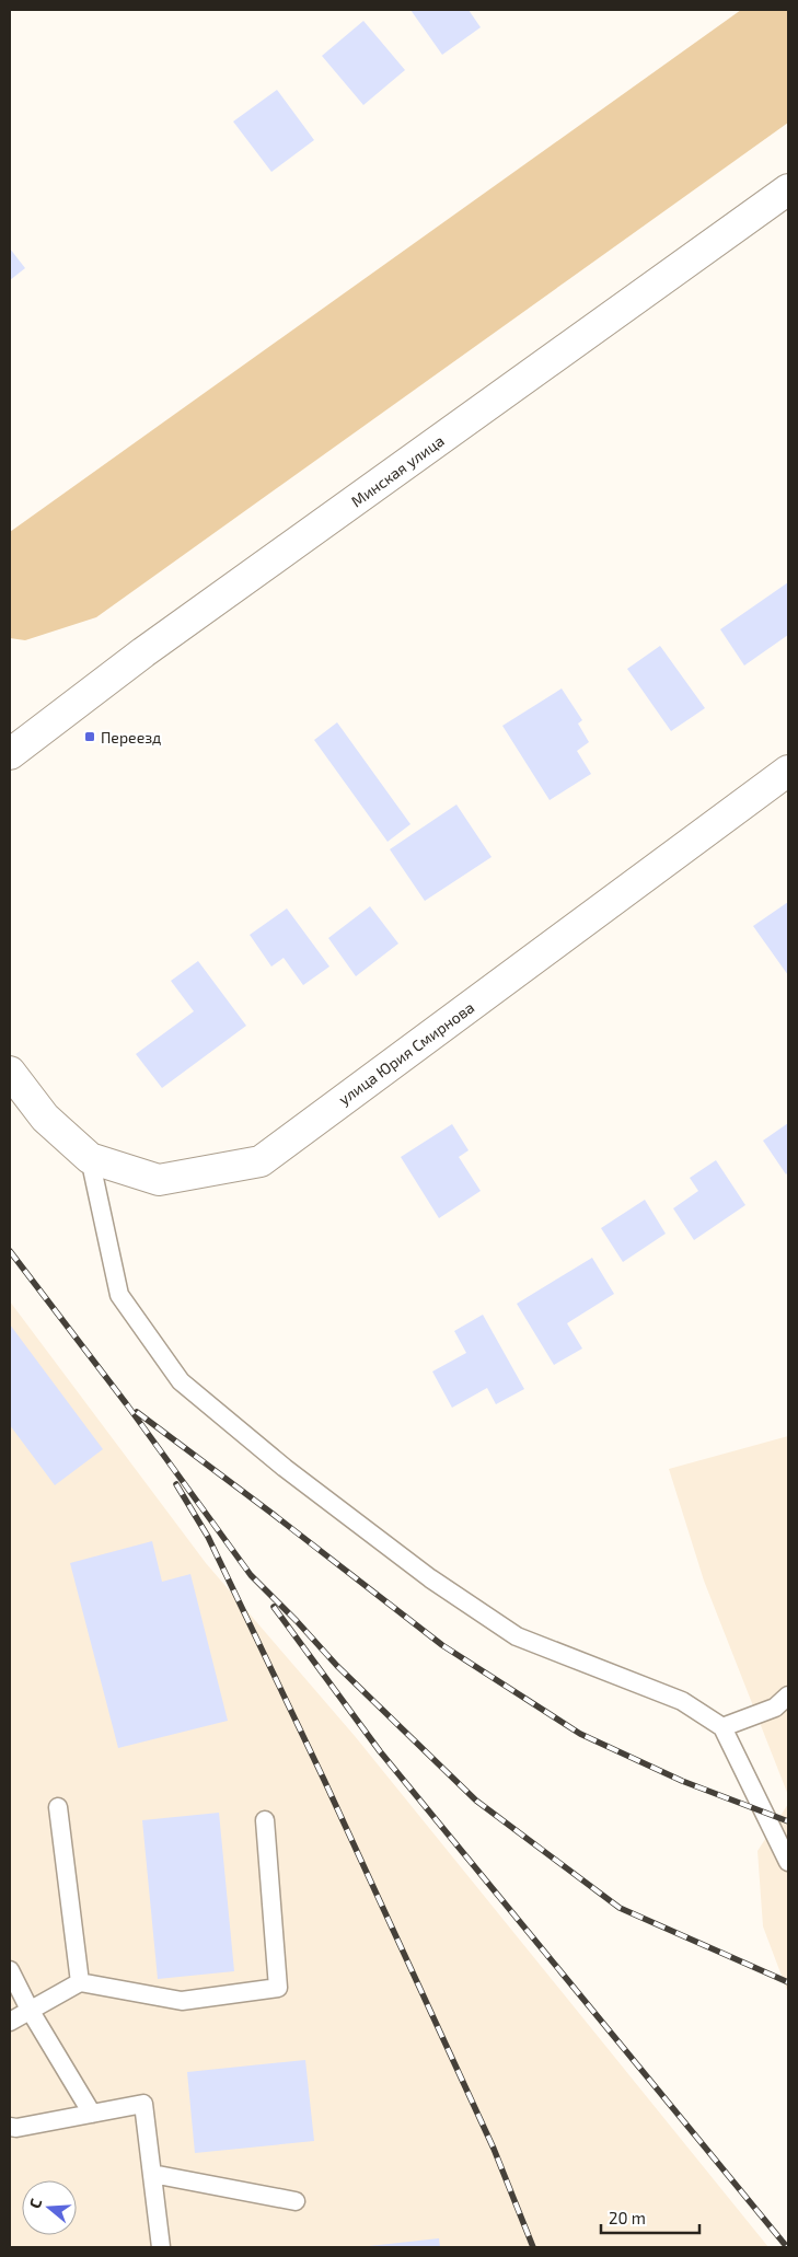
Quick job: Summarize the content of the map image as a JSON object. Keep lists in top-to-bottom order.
{
  "streets": {
    "street": ["Минская улица", "улица Юрия Смирнова"]
  },
  "places": {
    "transit": ["Переезд"]
  },
  "scale_bar": "20 m",
  "north": "left"
}
